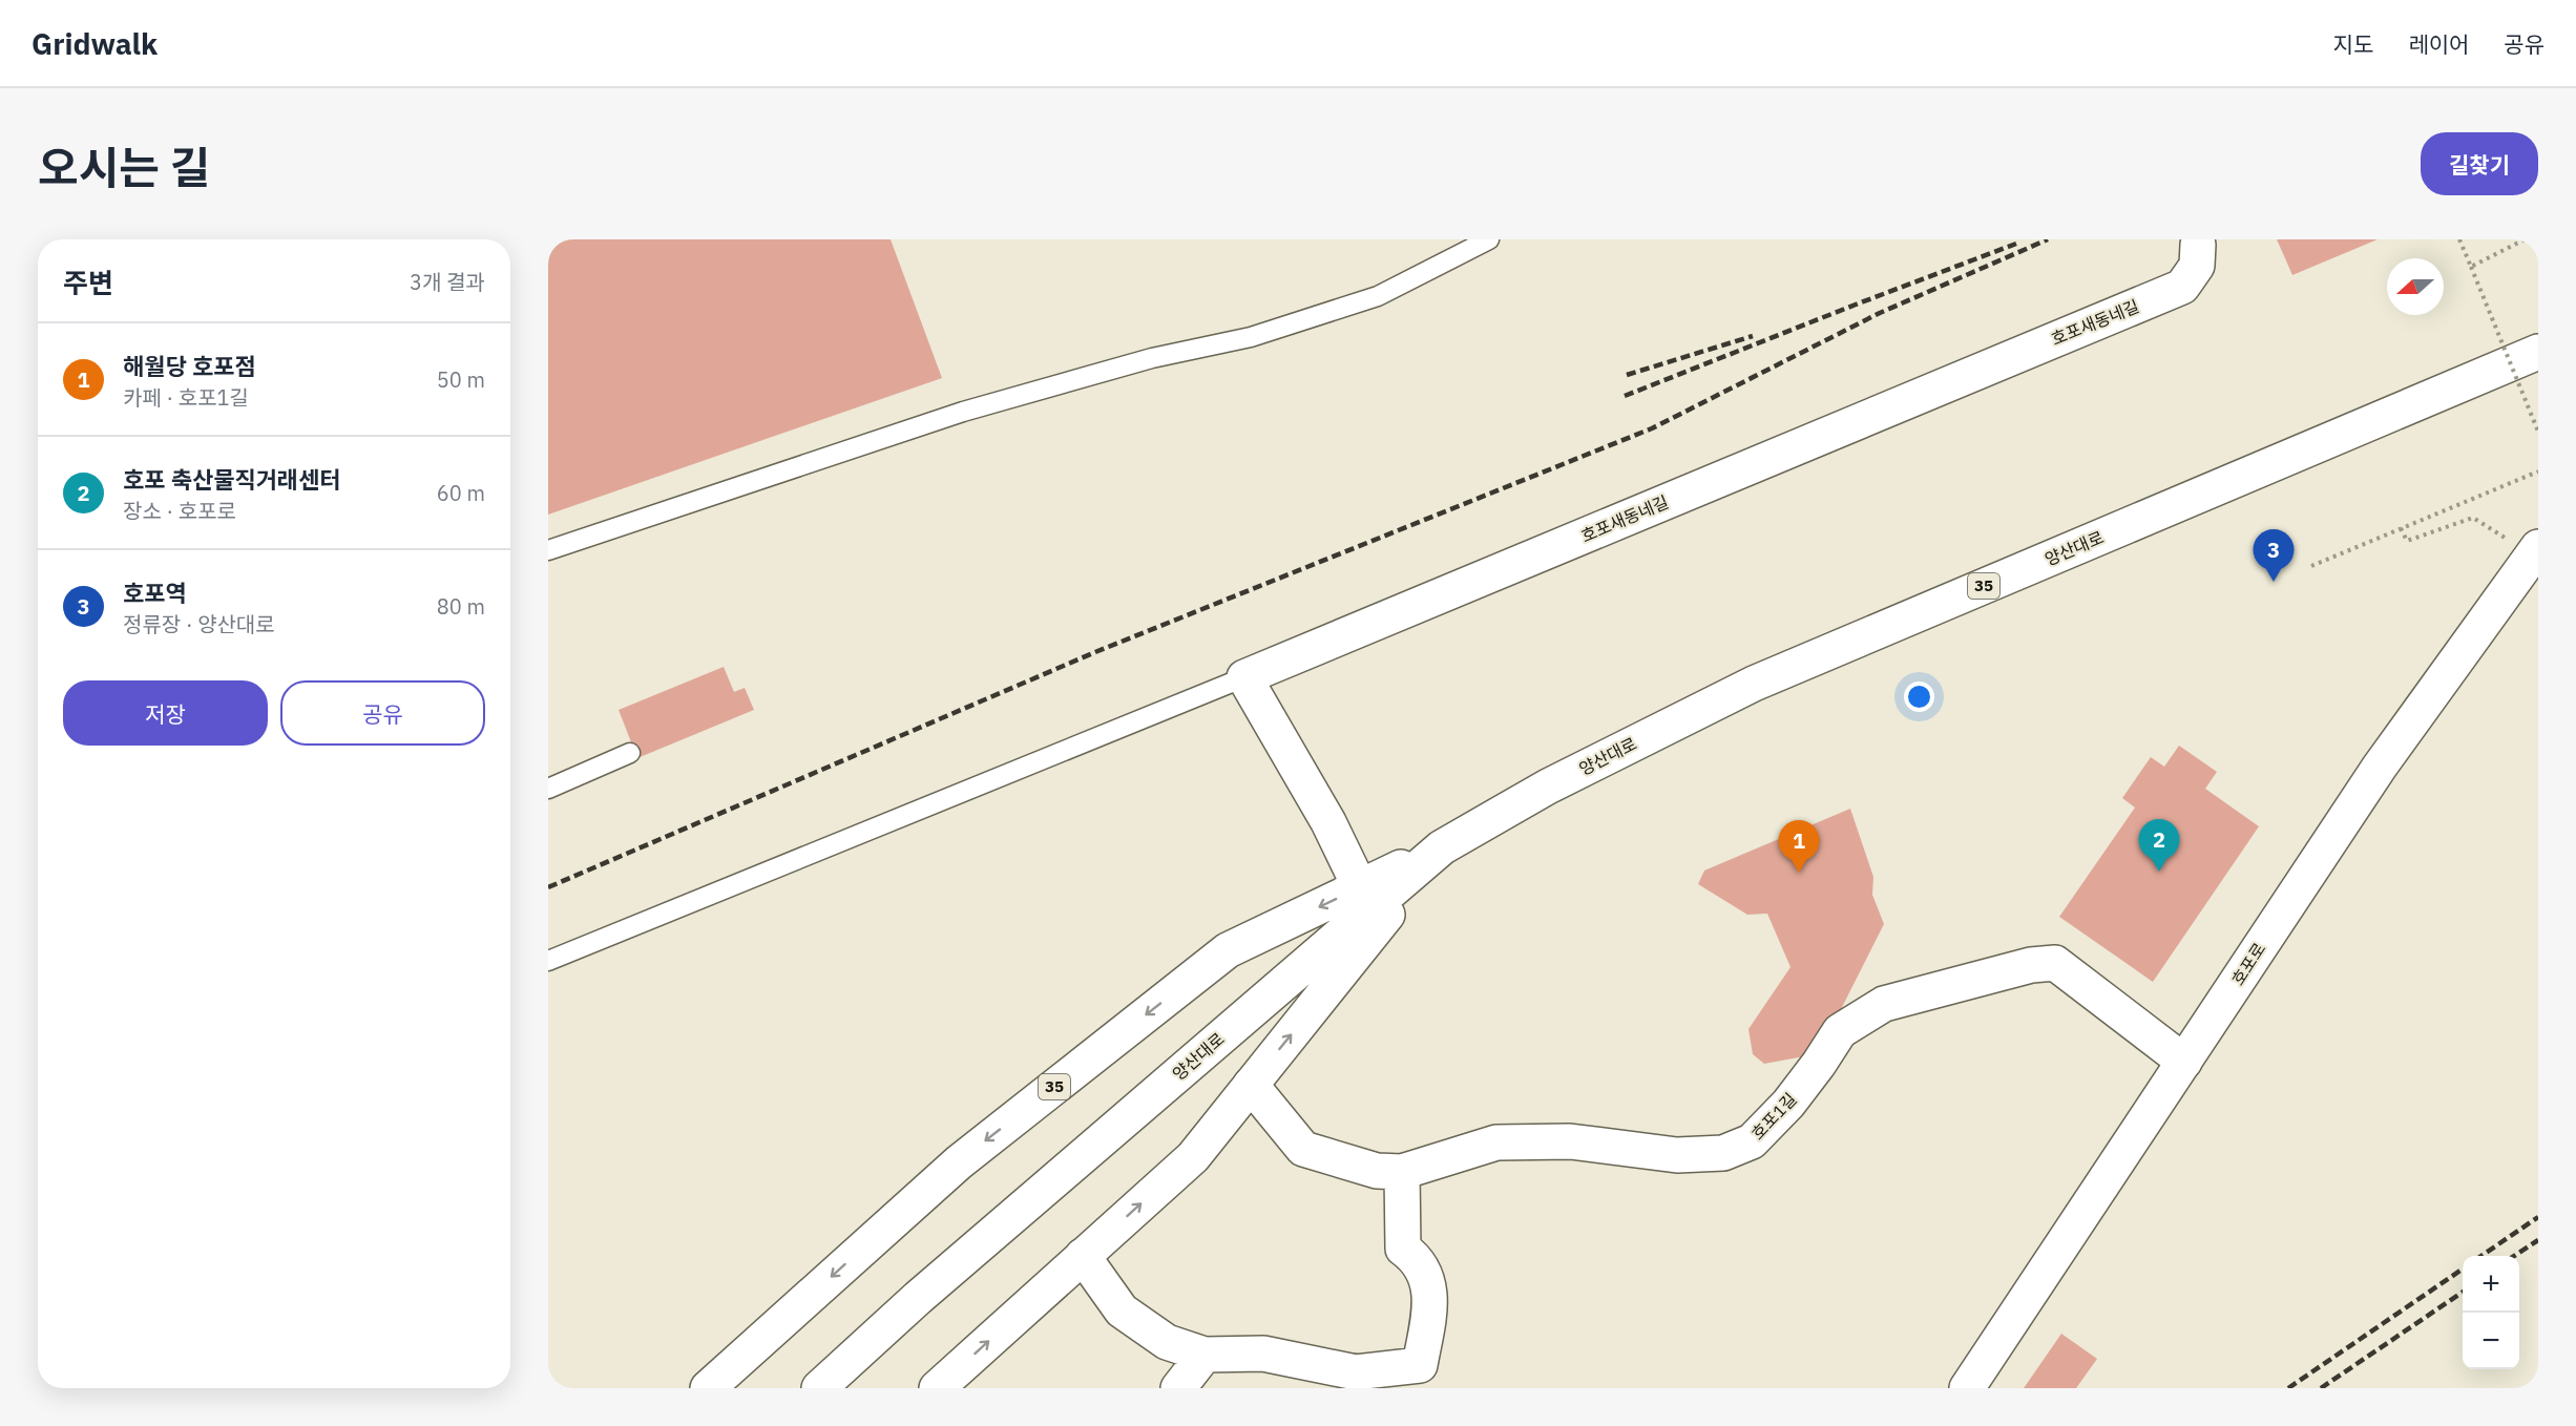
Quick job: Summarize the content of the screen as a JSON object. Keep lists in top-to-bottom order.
{
  "streets": {
    "main road": [
      "호포새동네길",
      "양산대로",
      "35",
      "호포로",
      "호포1길"
    ]
  },
  "crossings": [
    ["양산대로", "35"],
    ["35", "호포1길"],
    ["호포로", "호포1길"]
  ],
  "north": "left",
  "page": {
    "header": "Gridwalk",
    "nav": ["지도", "레이어", "공유"],
    "title": "오시는 길",
    "buttons": [
      "길찾기",
      ["저장", "공유"]
    ],
    "heading": ["주변", "3개 결과"],
    "list": [
      {
        "mark": "1",
        "name": "해월당 호포점",
        "note": "카페 · 호포1길",
        "value": "50 m"
      },
      {
        "mark": "2",
        "name": "호포 축산물직거래센터",
        "note": "장소 · 호포로",
        "value": "60 m"
      },
      {
        "mark": "3",
        "name": "호포역",
        "note": "정류장 · 양산대로",
        "value": "80 m"
      }
    ],
    "pins": ["3", "2", "1"],
    "map_buttons": ["+", "−"]
  }
}
